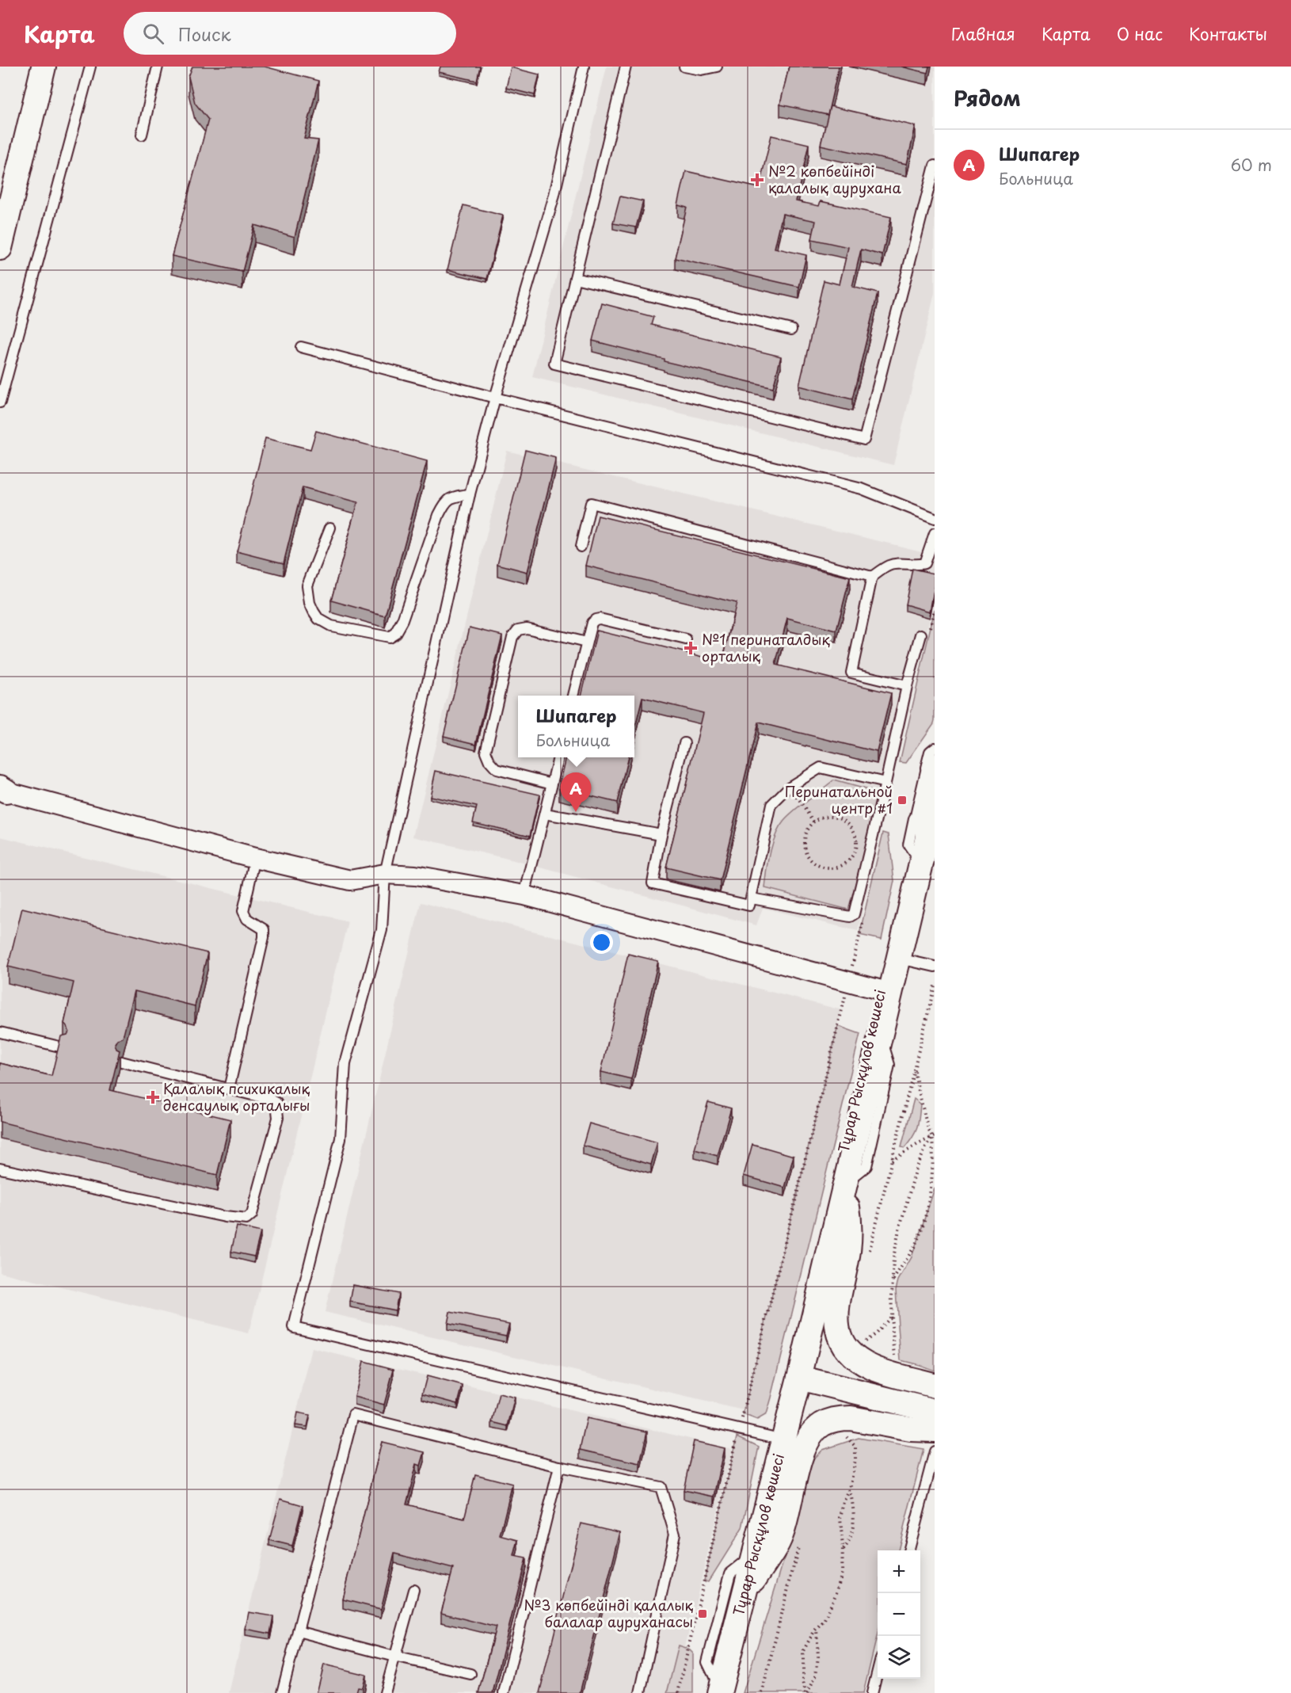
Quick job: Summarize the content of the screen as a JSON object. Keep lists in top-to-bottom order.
{
  "streets": {
    "street": ["Тұрар Рысқұлов көшесі"]
  },
  "places": {
    "health": ["№2 көпбейінді қалалық аурухана", "№1 перинаталдық орталық", "Қалалық психикалық денсаулық орталығы"],
    "transit": ["Перинатальной центр #1", "№3 көпбейінді қалалық балалар ауруханасы"]
  },
  "page": {
    "header": "Карта",
    "search": "Поиск",
    "nav": [
      "Главная",
      "Карта",
      "О нас",
      "Контакты"
    ],
    "heading": "Рядом",
    "list": [
      {
        "mark": "A",
        "name": "Шипагер",
        "note": "Больница",
        "value": "60 m"
      }
    ],
    "popup": ["Шипагер", "Больница"],
    "pins": "A",
    "map_buttons": ["+", "−"]
  }
}
